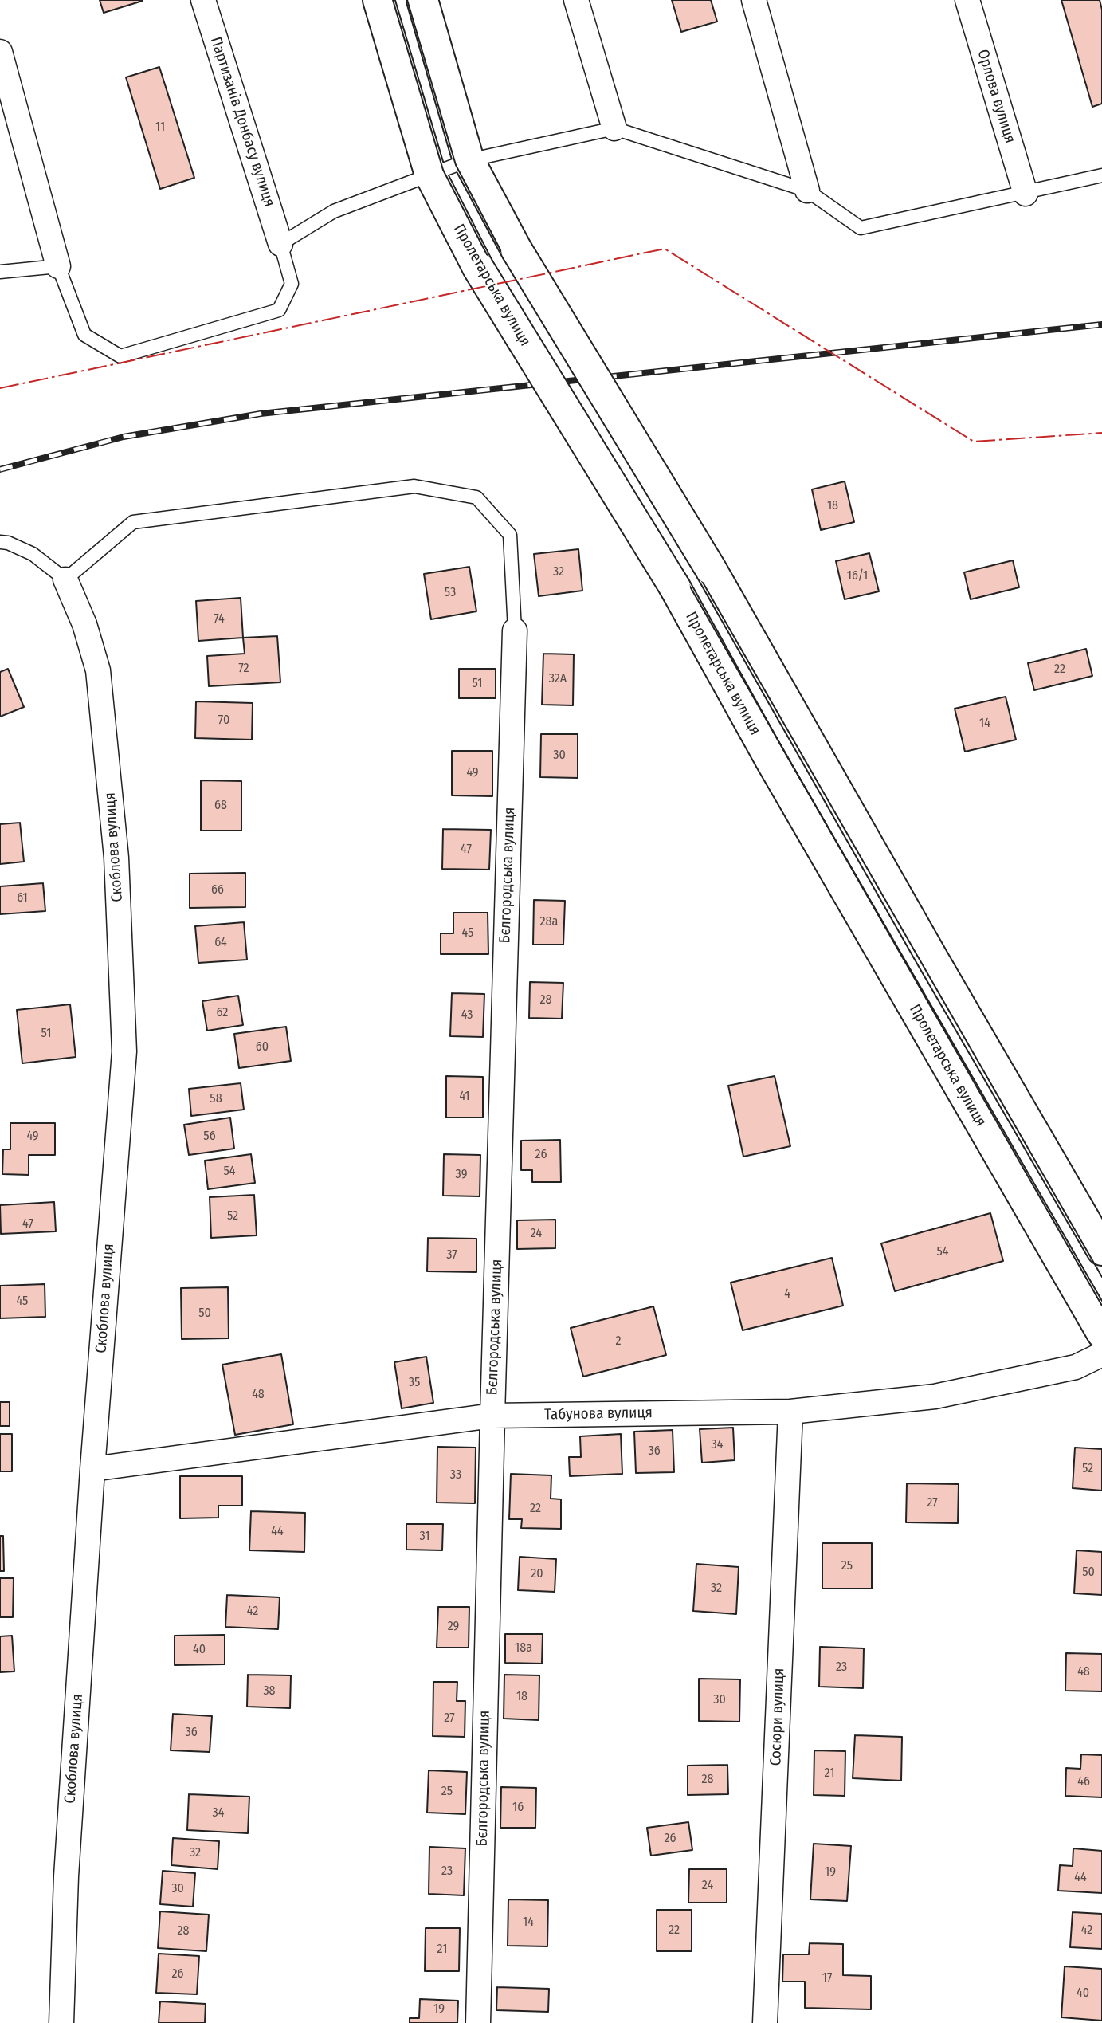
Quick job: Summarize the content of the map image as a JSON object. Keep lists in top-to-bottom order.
{
  "streets": {
    "main road": ["Пролетарська вулиця"],
    "street": [
      "Орлова вулиця",
      "Партизанів Донбасу вулиця",
      "Скоблова вулиця",
      "Бєлгородська вулиця",
      "Табунова вулиця",
      "Сосюри вулиця"
    ]
  },
  "crossings": [
    ["Скоблова вулиця", "Табунова вулиця"],
    ["Бєлгородська вулиця", "Табунова вулиця"],
    ["Табунова вулиця", "Сосюри вулиця"]
  ],
  "house_numbers": [
    "11",
    "18",
    "32",
    "16/1",
    "53",
    "74",
    "72",
    "22",
    "32А",
    "51",
    "70",
    "14",
    "30",
    "49",
    "68",
    "47",
    "66",
    "61",
    "28а",
    "45",
    "64",
    "28",
    "62",
    "43",
    "51",
    "60",
    "41",
    "58",
    "49",
    "56",
    "26",
    "54",
    "39",
    "52",
    "47",
    "24",
    "54",
    "37",
    "4",
    "45",
    "50",
    "2",
    "35",
    "48",
    "34",
    "36",
    "52",
    "33",
    "27",
    "22",
    "44",
    "31",
    "25",
    "50",
    "20",
    "32",
    "42",
    "29",
    "18а",
    "40",
    "23",
    "48",
    "38",
    "18",
    "30",
    "27",
    "36",
    "21",
    "28",
    "46",
    "25",
    "16",
    "34",
    "26",
    "32",
    "23",
    "19",
    "44",
    "24",
    "30",
    "14",
    "22",
    "42",
    "28",
    "21",
    "26",
    "17",
    "40",
    "19"
  ]
}
